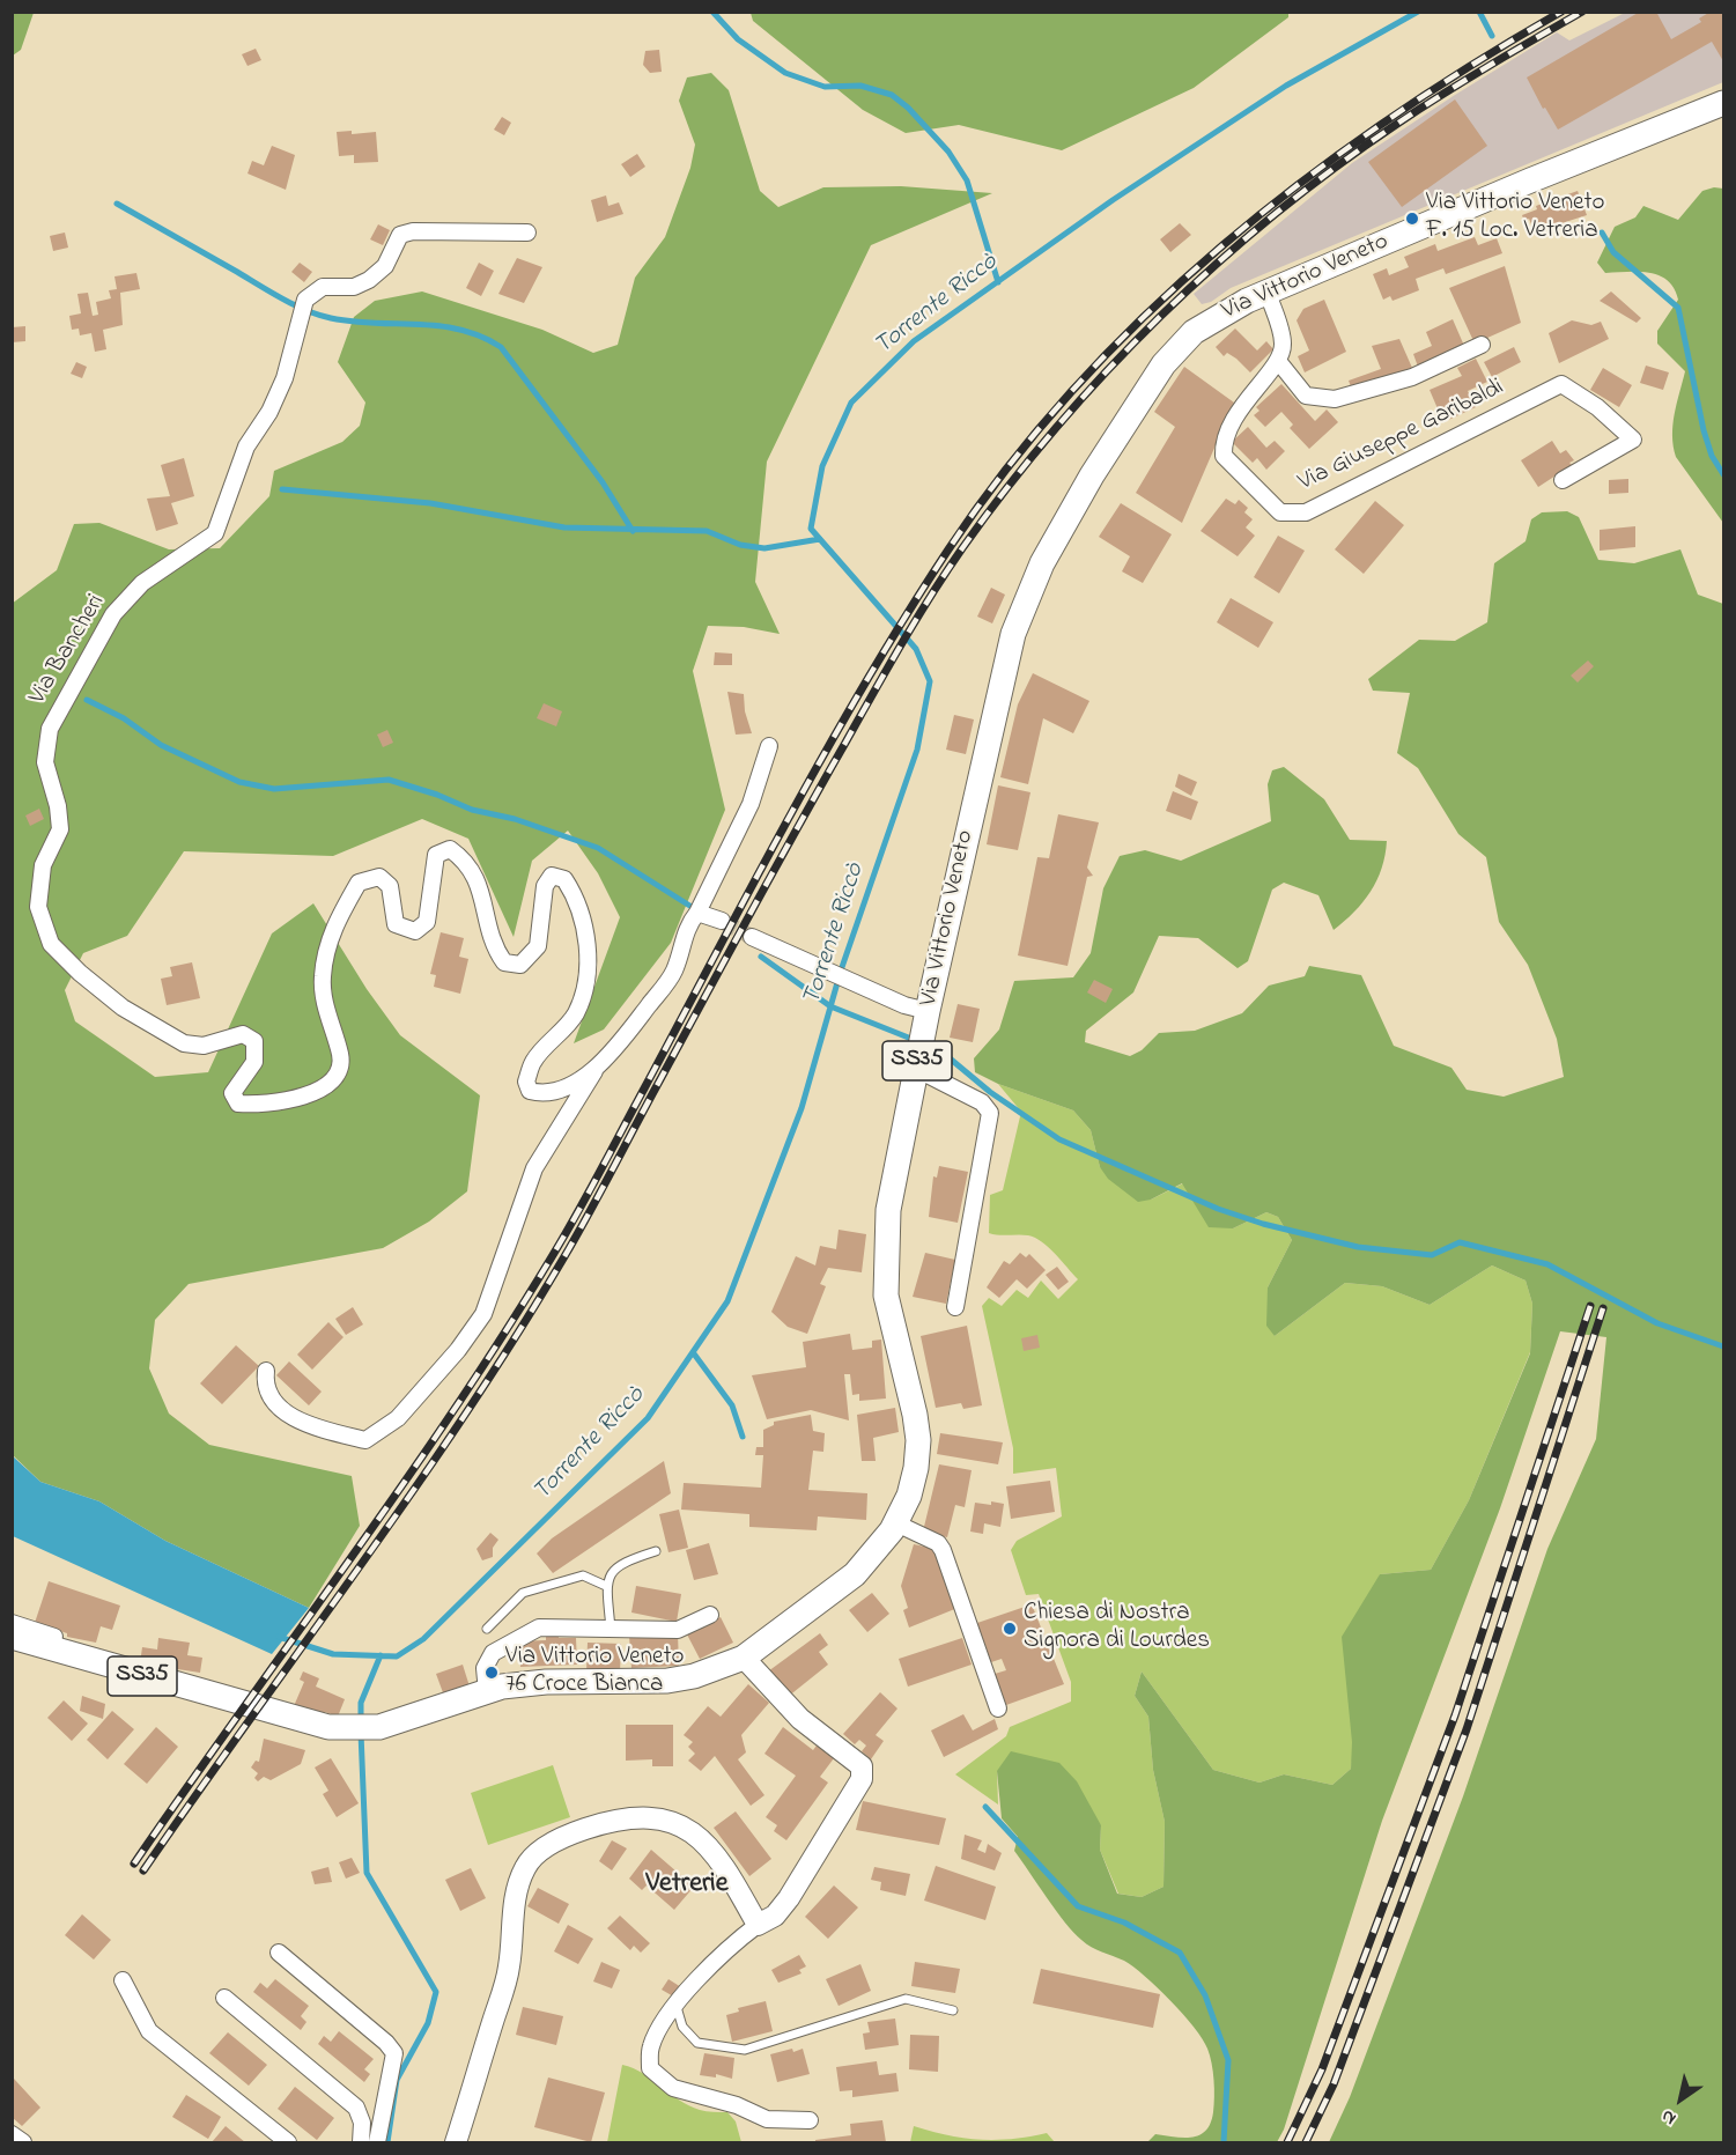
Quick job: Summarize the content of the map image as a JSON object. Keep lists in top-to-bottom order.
{
  "streets": {
    "main road": ["Via Vittorio Veneto", "SS35"],
    "street": ["Via Giuseppe Garibaldi", "Via Bancheri"]
  },
  "crossings": [
    ["Via Vittorio Veneto", "SS35"]
  ],
  "districts": ["Vetrerie"],
  "water": ["Torrente Riccò"],
  "places": ["Via Vittorio Veneto F. 15 Loc. Vetreria", "Chiesa di Nostra Signora di Lourdes", "Via Vittorio Veneto 76 Croce Bianca"],
  "north": "bottom left"
}
